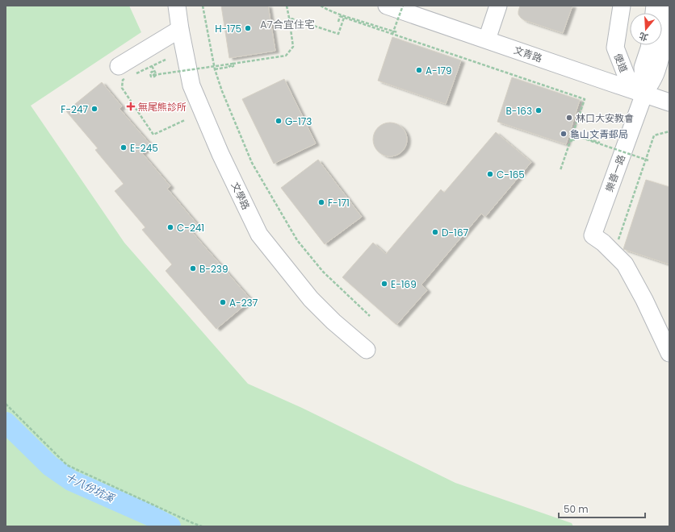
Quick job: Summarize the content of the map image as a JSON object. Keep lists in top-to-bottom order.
{
  "streets": {
    "street": [
      "文青路",
      "便道",
      "樂善一路",
      "文學路"
    ]
  },
  "crossings": [
    ["文青路", "便道"],
    ["文青路", "樂善一路"],
    ["便道", "樂善一路"]
  ],
  "districts": ["A7合宜住宅"],
  "water": ["十八份坑溪"],
  "places": {
    "other": [
      "H-175",
      "A-179",
      "F-247",
      "B-163",
      "林口大安教會",
      "G-173",
      "龜山文青郵局",
      "E-245",
      "C-165",
      "F-171",
      "C-241",
      "D-167",
      "B-239",
      "E-169",
      "A-237"
    ],
    "health": ["無尾熊診所"]
  },
  "scale_bar": "50 m",
  "north": "bottom"
}
